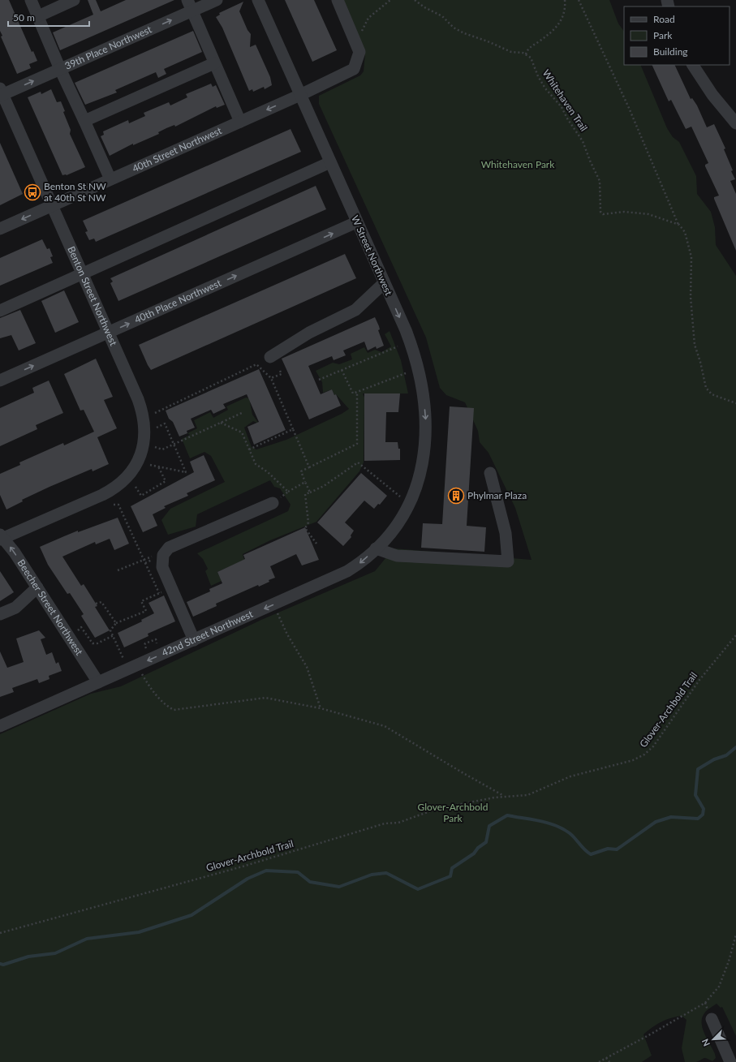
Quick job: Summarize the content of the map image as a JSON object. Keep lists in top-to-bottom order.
{
  "streets": {
    "street": [
      "39th Place Northwest",
      "40th Street Northwest",
      "W Street Northwest",
      "Benton Street Northwest",
      "40th Place Northwest",
      "Beecher Street Northwest",
      "42nd Street Northwest"
    ],
    "path": ["Whitehaven Trail", "Glover-Archbold Trail"]
  },
  "crossings": [
    ["39th Place Northwest", "Benton Street Northwest"],
    ["40th Street Northwest", "W Street Northwest"],
    ["40th Street Northwest", "Benton Street Northwest"],
    ["W Street Northwest", "40th Place Northwest"],
    ["W Street Northwest", "42nd Street Northwest"],
    ["Benton Street Northwest", "40th Place Northwest"],
    ["Benton Street Northwest", "Beecher Street Northwest"],
    ["Beecher Street Northwest", "42nd Street Northwest"]
  ],
  "one_way": ["W Street Northwest", "Beecher Street Northwest", "42nd Street Northwest"],
  "parks": ["Whitehaven Park", "Glover-Archbold Park"],
  "places": {
    "bus stop": ["Benton St NW at 40th St NW"],
    "building": ["Phylmar Plaza"]
  },
  "legend": ["Road", "Park", "Building"],
  "scale_bar": "50 m",
  "north": "bottom left"
}
